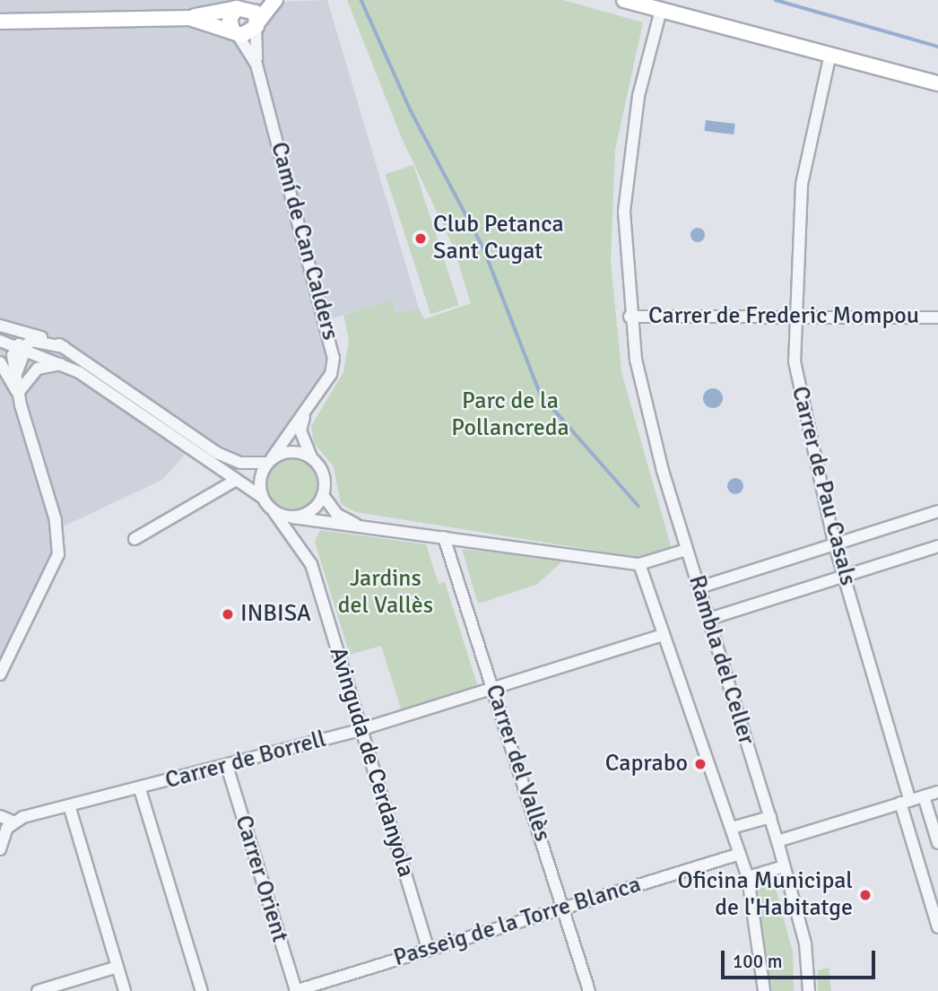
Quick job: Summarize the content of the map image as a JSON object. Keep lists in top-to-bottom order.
{
  "streets": {
    "street": [
      "Camí de Can Calders",
      "Carrer de Frederic Mompou",
      "Carrer de Pau Casals",
      "Rambla del Celler",
      "Carrer de Borrell",
      "Avinguda de Cerdanyola",
      "Carrer del Vallès",
      "Carrer Orient",
      "Passeig de la Torre Blanca"
    ]
  },
  "crossings": [
    ["Camí de Can Calders", "Rambla del Celler"],
    ["Camí de Can Calders", "Avinguda de Cerdanyola"],
    ["Carrer de Frederic Mompou", "Carrer de Pau Casals"],
    ["Rambla del Celler", "Carrer de Borrell"],
    ["Rambla del Celler", "Avinguda de Cerdanyola"],
    ["Rambla del Celler", "Carrer del Vallès"],
    ["Rambla del Celler", "Passeig de la Torre Blanca"],
    ["Carrer de Borrell", "Avinguda de Cerdanyola"],
    ["Carrer de Borrell", "Carrer del Vallès"],
    ["Carrer de Borrell", "Carrer Orient"],
    ["Avinguda de Cerdanyola", "Passeig de la Torre Blanca"],
    ["Carrer del Vallès", "Passeig de la Torre Blanca"],
    ["Carrer Orient", "Passeig de la Torre Blanca"]
  ],
  "parks": ["Parc de la Pollancreda", "Jardins del Vallès"],
  "places": [
    "Club Petanca Sant Cugat",
    "INBISA",
    "Caprabo",
    "Oficina Municipal de l'Habitatge"
  ],
  "scale_bar": "100 m"
}
